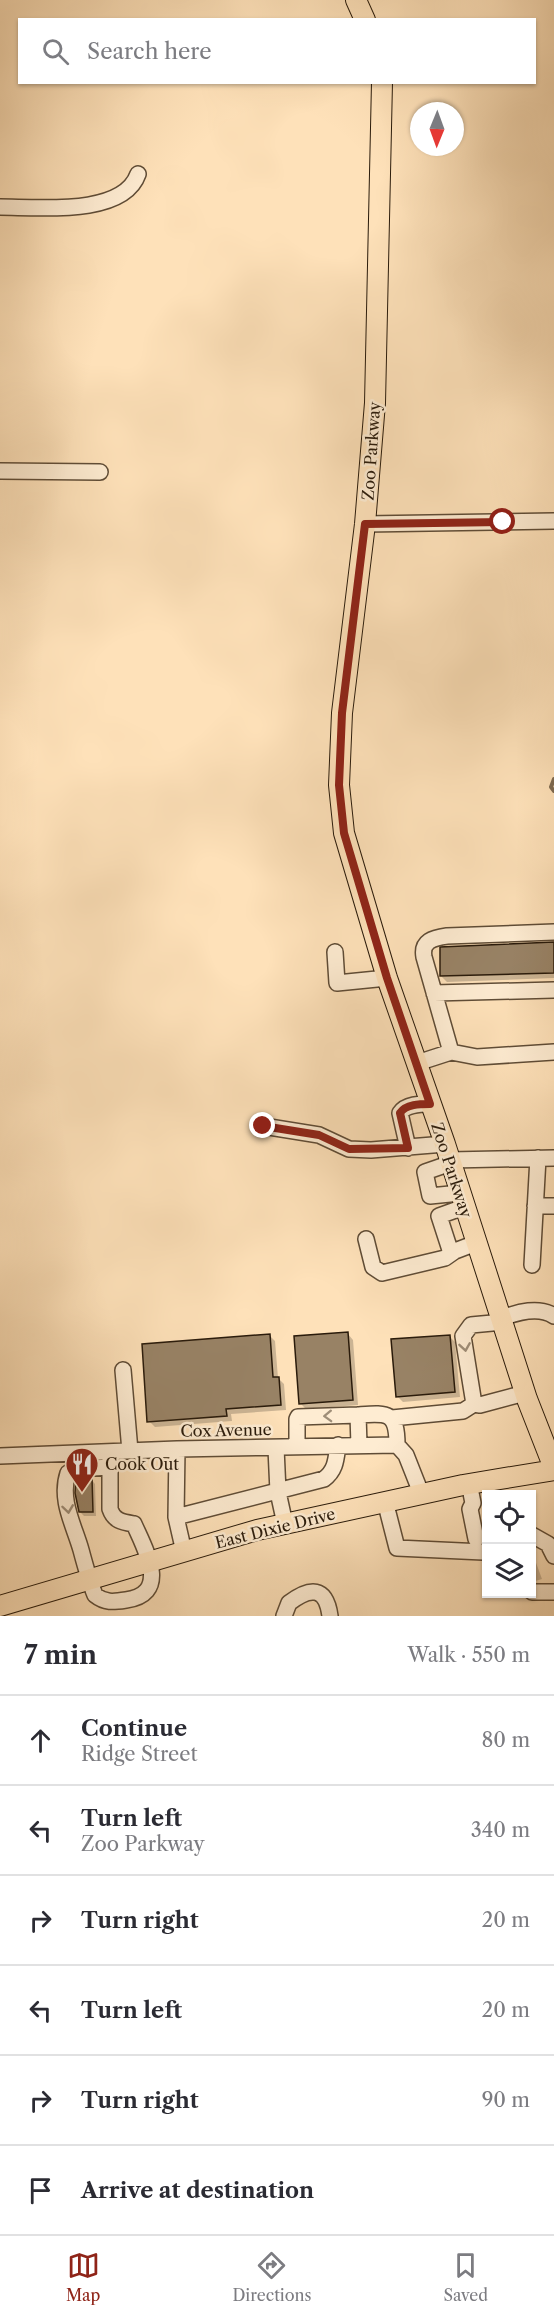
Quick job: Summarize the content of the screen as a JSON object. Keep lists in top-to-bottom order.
{
  "streets": {
    "main road": ["Zoo Parkway", "East Dixie Drive"],
    "street": ["Cox Avenue"]
  },
  "crossings": [
    ["Zoo Parkway", "East Dixie Drive"]
  ],
  "places": {
    "restaurant": ["Cook Out"]
  },
  "north": "bottom",
  "page": {
    "search": "Search here",
    "heading": ["7 min", "Walk · 550 m"],
    "list": [
      ["Continue", "Ridge Street", "80 m"],
      ["Turn left", "Zoo Parkway", "340 m"],
      ["Turn right", "20 m"],
      ["Turn left", "20 m"],
      ["Turn right", "90 m"],
      "Arrive at destination"
    ],
    "nav": ["Map", "Directions", "Saved"]
  }
}
